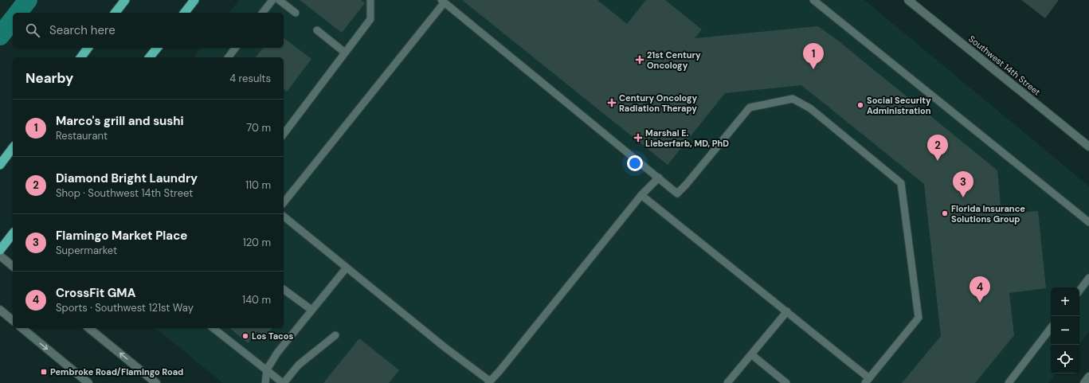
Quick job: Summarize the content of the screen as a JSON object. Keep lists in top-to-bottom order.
{
  "streets": {
    "street": ["Southwest 14th Street"]
  },
  "places": {
    "health": ["21st Century Oncology", "Century Oncology Radiation Therapy", "Marshal E. Lieberfarb, MD, PhD"],
    "other": ["Social Security Administration", "Florida Insurance Solutions Group", "Los Tacos"],
    "transit": ["Pembroke Road/Flamingo Road"]
  },
  "page": {
    "search": "Search here",
    "pins": [
      "1",
      "2",
      "3",
      "4"
    ],
    "heading": ["Nearby", "4 results"],
    "list": [
      {
        "mark": "1",
        "name": "Marco's grill and sushi",
        "note": "Restaurant",
        "value": "70 m"
      },
      {
        "mark": "2",
        "name": "Diamond Bright Laundry",
        "note": "Shop · Southwest 14th Street",
        "value": "110 m"
      },
      {
        "mark": "3",
        "name": "Flamingo Market Place",
        "note": "Supermarket",
        "value": "120 m"
      },
      {
        "mark": "4",
        "name": "CrossFit GMA",
        "note": "Sports · Southwest 121st Way",
        "value": "140 m"
      }
    ],
    "map_buttons": ["+", "−"]
  }
}
